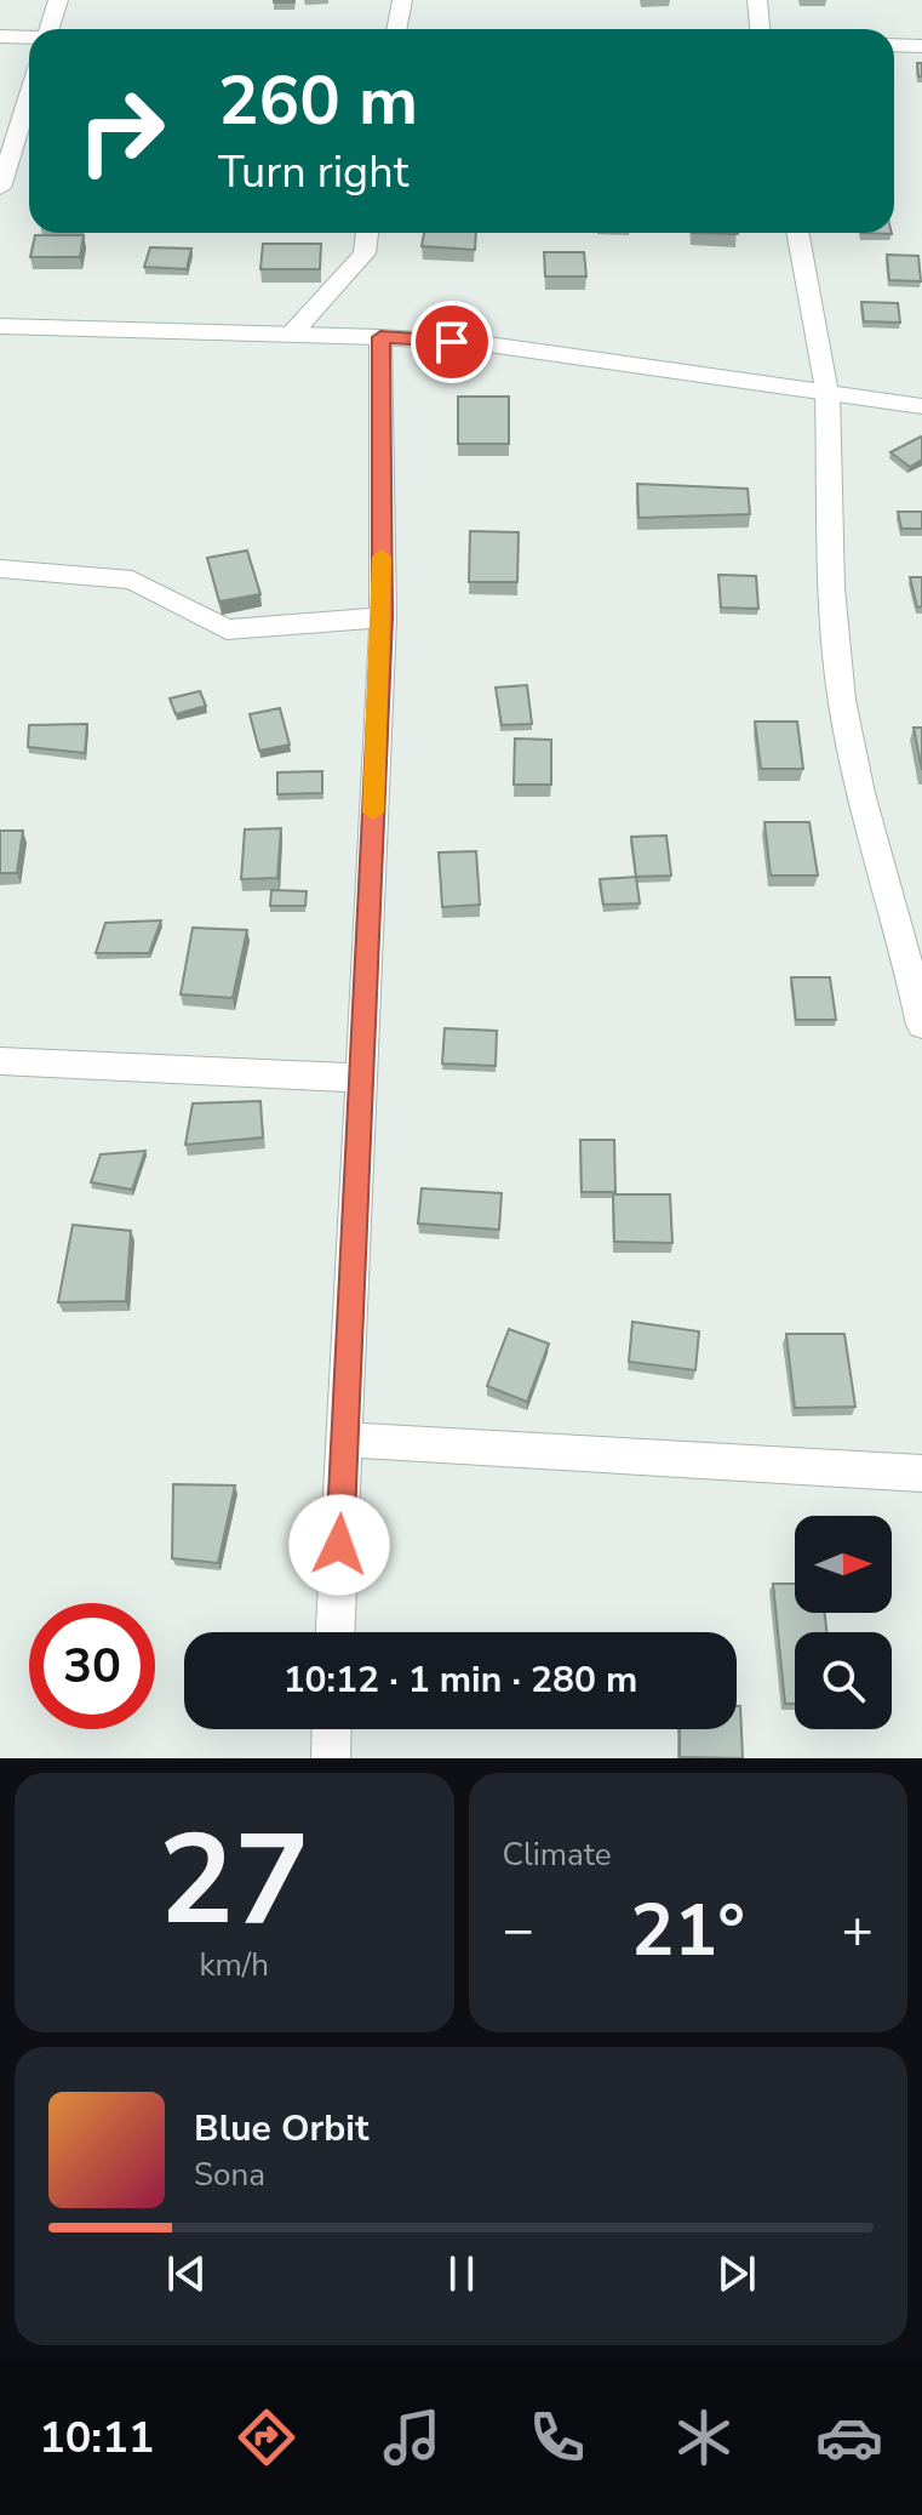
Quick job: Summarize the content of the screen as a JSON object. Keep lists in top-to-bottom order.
{
  "north": "right",
  "page": {
    "turn": ["260 m", "Turn right"],
    "limit": "30",
    "trip": "10:12 · 1 min · 280 m",
    "tile": [
      ["27", "km/h"],
      "Climate"
    ],
    "heat": ["−", "21°", "+"],
    "song": ["Blue Orbit", "Sona"],
    "tabs": "10:11"
  }
}
